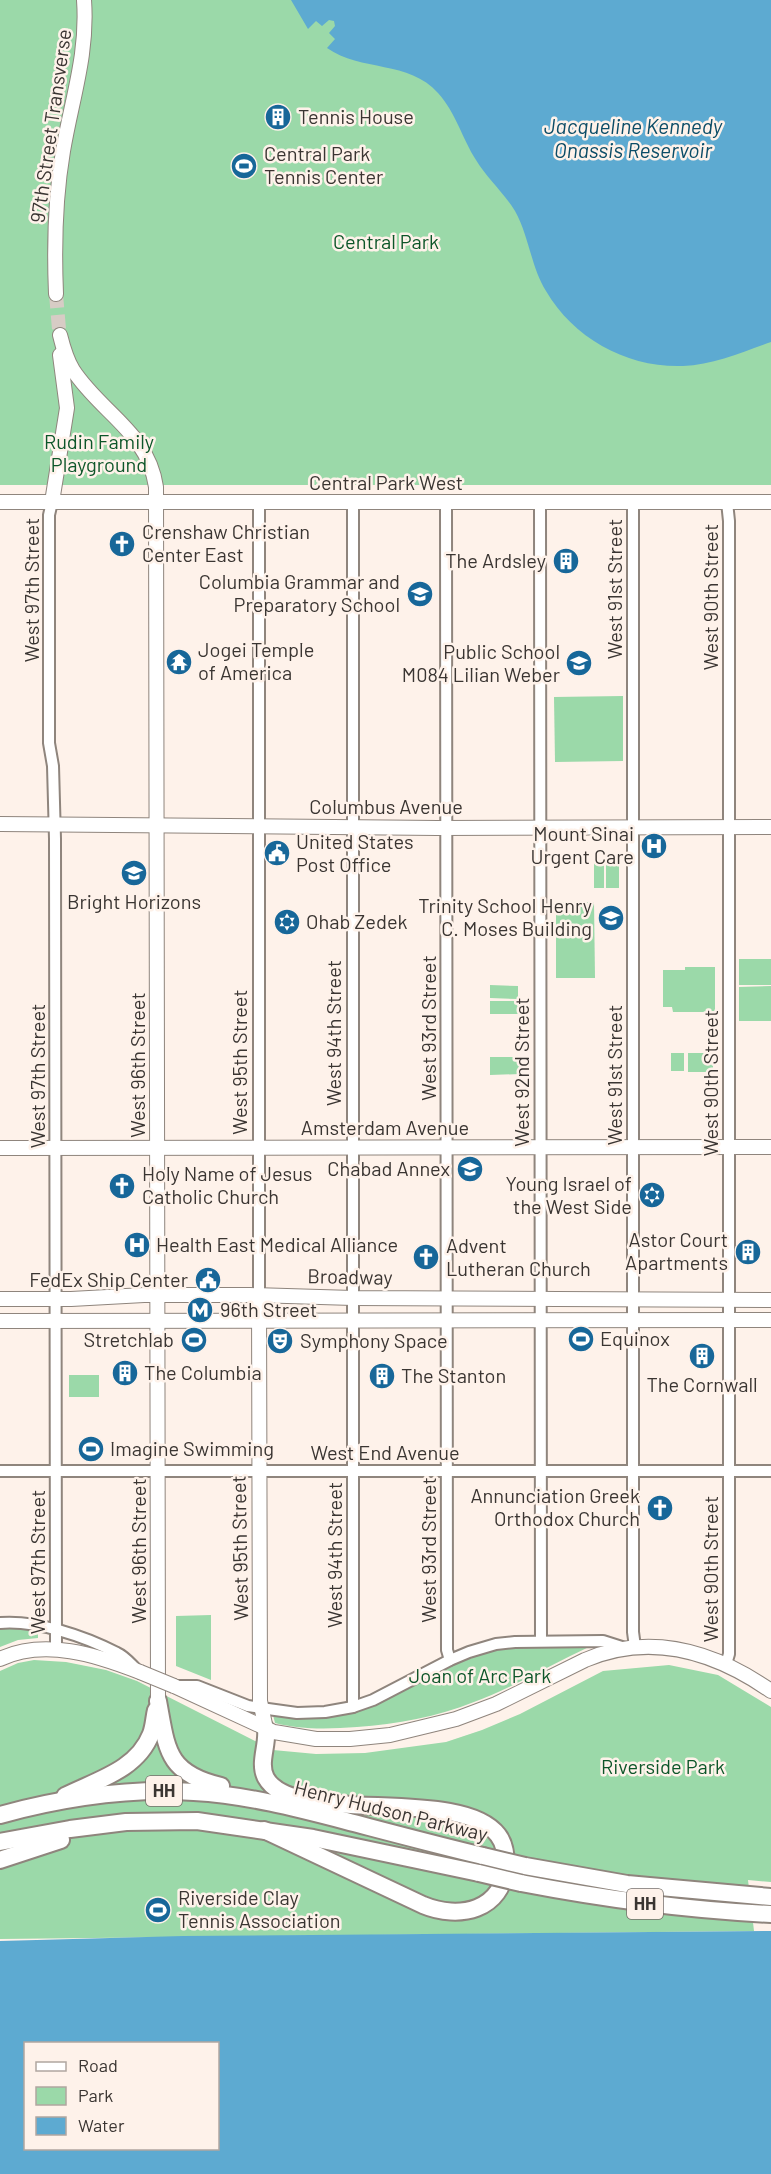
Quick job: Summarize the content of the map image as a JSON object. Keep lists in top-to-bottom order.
{
  "streets": {
    "highway": ["HH", "Henry Hudson Parkway"],
    "main road": [
      "97th Street Transverse",
      "Central Park West",
      "Columbus Avenue",
      "West 95th Street",
      "West 96th Street",
      "Amsterdam Avenue",
      "Broadway"
    ],
    "street": [
      "West 91st Street",
      "West 97th Street",
      "West 90th Street",
      "West 93rd Street",
      "West 94th Street",
      "West 92nd Street",
      "West End Avenue"
    ]
  },
  "crossings": [
    ["Central Park West", "West 91st Street"],
    ["Central Park West", "West 97th Street"],
    ["Central Park West", "West 90th Street"],
    ["Central Park West", "West 93rd Street"],
    ["Central Park West", "West 94th Street"],
    ["Central Park West", "West 95th Street"],
    ["Central Park West", "West 96th Street"],
    ["Central Park West", "West 92nd Street"],
    ["West 91st Street", "Columbus Avenue"],
    ["West 91st Street", "Amsterdam Avenue"],
    ["West 91st Street", "Broadway"],
    ["West 91st Street", "West End Avenue"],
    ["West 97th Street", "Columbus Avenue"],
    ["West 97th Street", "Amsterdam Avenue"],
    ["West 97th Street", "Broadway"],
    ["West 97th Street", "West End Avenue"],
    ["West 90th Street", "Columbus Avenue"],
    ["West 90th Street", "Amsterdam Avenue"],
    ["West 90th Street", "Broadway"],
    ["West 90th Street", "West End Avenue"],
    ["Columbus Avenue", "West 93rd Street"],
    ["Columbus Avenue", "West 94th Street"],
    ["Columbus Avenue", "West 95th Street"],
    ["Columbus Avenue", "West 96th Street"],
    ["Columbus Avenue", "West 92nd Street"],
    ["West 93rd Street", "Amsterdam Avenue"],
    ["West 93rd Street", "Broadway"],
    ["West 93rd Street", "West End Avenue"],
    ["West 94th Street", "Amsterdam Avenue"],
    ["West 94th Street", "Broadway"],
    ["West 94th Street", "West End Avenue"],
    ["West 95th Street", "Amsterdam Avenue"],
    ["West 95th Street", "Broadway"],
    ["West 95th Street", "West End Avenue"],
    ["West 96th Street", "Amsterdam Avenue"],
    ["West 96th Street", "Broadway"],
    ["West 96th Street", "West End Avenue"],
    ["West 92nd Street", "Amsterdam Avenue"],
    ["West 92nd Street", "Broadway"],
    ["West 92nd Street", "West End Avenue"]
  ],
  "water": ["Jacqueline Kennedy Onassis Reservoir"],
  "parks": [
    "Central Park",
    "Rudin Family Playground",
    "Joan of Arc Park",
    "Riverside Park"
  ],
  "places": {
    "building": [
      "Tennis House",
      "The Ardsley",
      "Astor Court Apartments",
      "The Cornwall",
      "The Columbia",
      "The Stanton"
    ],
    "sports": [
      "Central Park Tennis Center",
      "Equinox",
      "Stretchlab",
      "Imagine Swimming",
      "Riverside Clay Tennis Association"
    ],
    "church": [
      "Crenshaw Christian Center East",
      "Holy Name of Jesus Catholic Church",
      "Advent Lutheran Church",
      "Annunciation Greek Orthodox Church"
    ],
    "school or university": [
      "Columbia Grammar and Preparatory School",
      "Public School M084 Lilian Weber",
      "Bright Horizons",
      "Trinity School Henry C. Moses Building",
      "Chabad Annex"
    ],
    "temple": ["Jogei Temple of America"],
    "hospital": ["Mount Sinai Urgent Care", "Health East Medical Alliance"],
    "public building": ["United States Post Office", "FedEx Ship Center"],
    "synagogue": ["Ohab Zedek", "Young Israel of the West Side"],
    "metro station": ["96th Street"],
    "theatre": ["Symphony Space"]
  },
  "legend": ["Road", "Park", "Water"]
}
